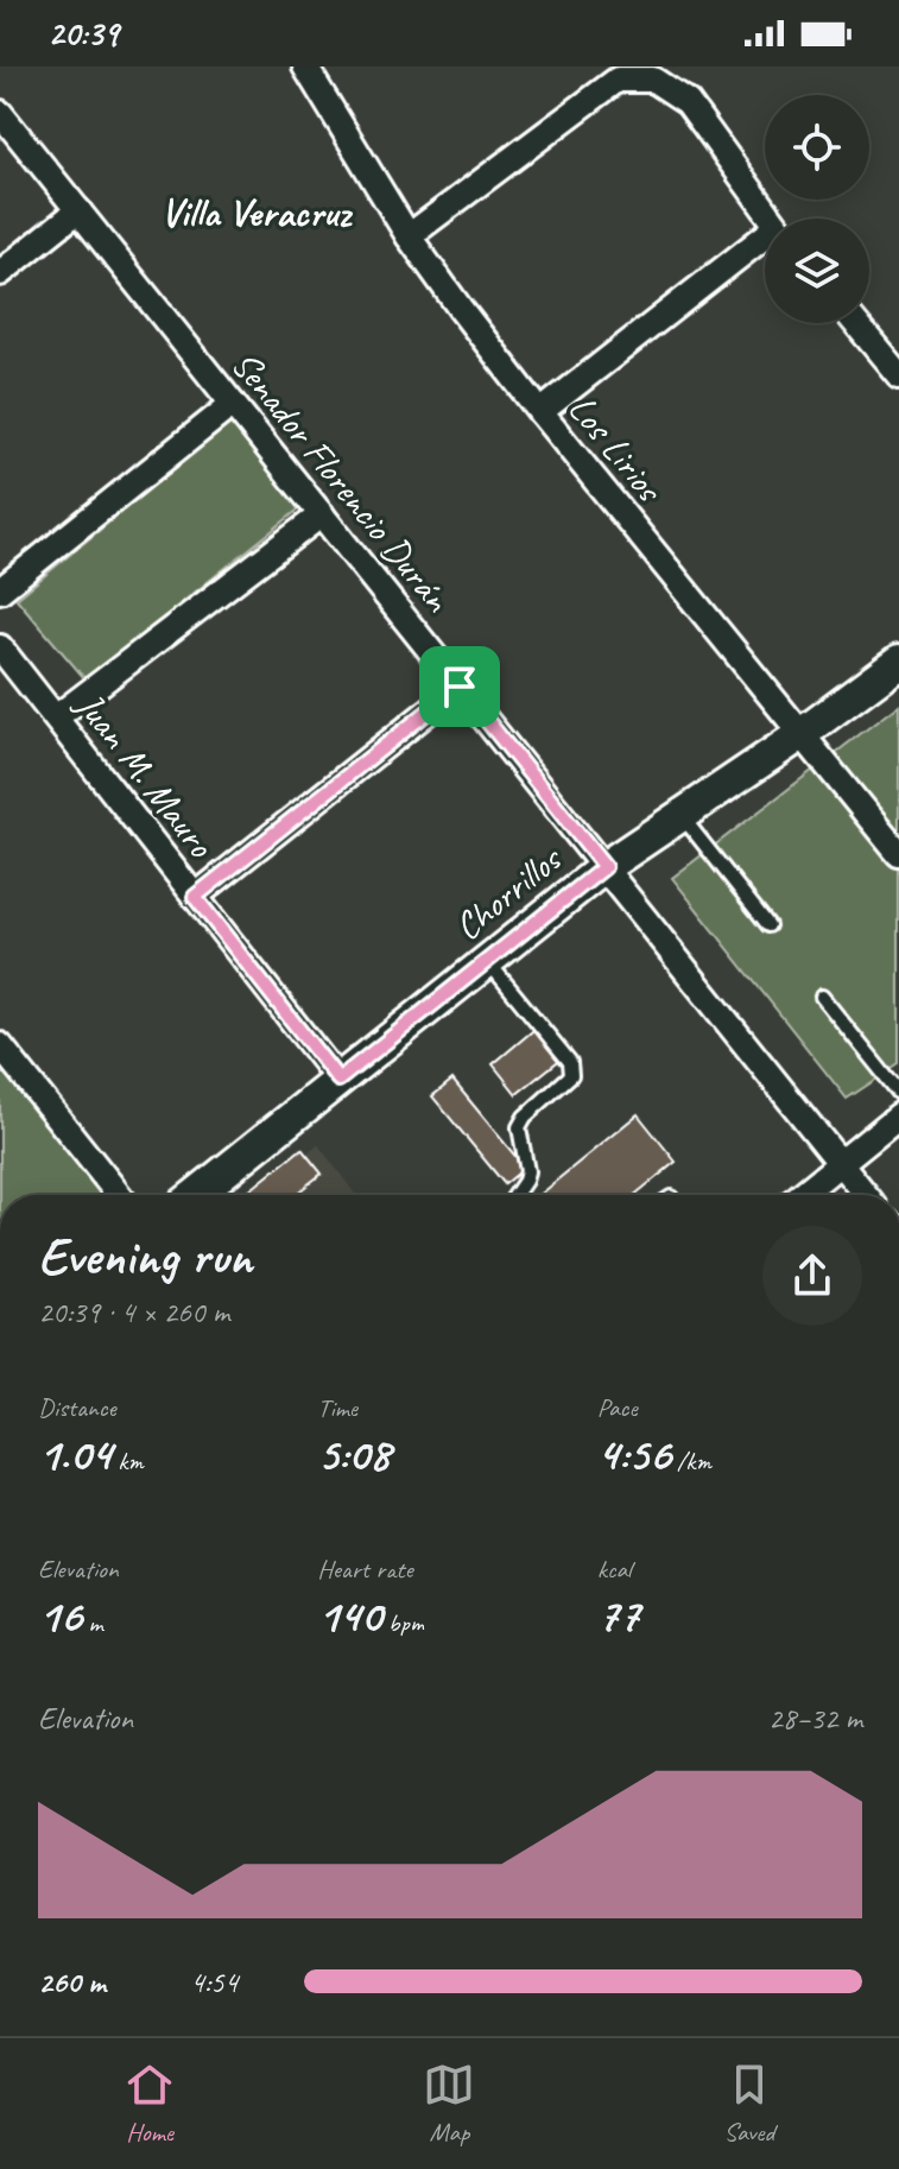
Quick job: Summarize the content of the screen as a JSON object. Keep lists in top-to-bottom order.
{
  "streets": {
    "street": [
      "Los Lirios",
      "Senador Florencio Durán",
      "Juan M. Mauro",
      "Chorrillos"
    ]
  },
  "crossings": [
    ["Los Lirios", "Chorrillos"],
    ["Senador Florencio Durán", "Chorrillos"],
    ["Juan M. Mauro", "Chorrillos"]
  ],
  "districts": ["Villa Veracruz"],
  "page": {
    "status": "20:39",
    "heading": ["Evening run", "20:39 · 4 × 260 m"],
    "stats": [
      ["Distance", "1.04 km"],
      ["Time", "5:08"],
      ["Pace", "4:56 /km"],
      ["Elevation", "16 m"],
      ["Heart rate", "140 bpm"],
      ["kcal", "77"]
    ],
    "chart": ["Elevation", "28–32 m"],
    "list": [
      {
        "name": "260 m",
        "note": "4:54"
      }
    ],
    "tabs": ["Home", "Map", "Saved"]
  }
}
